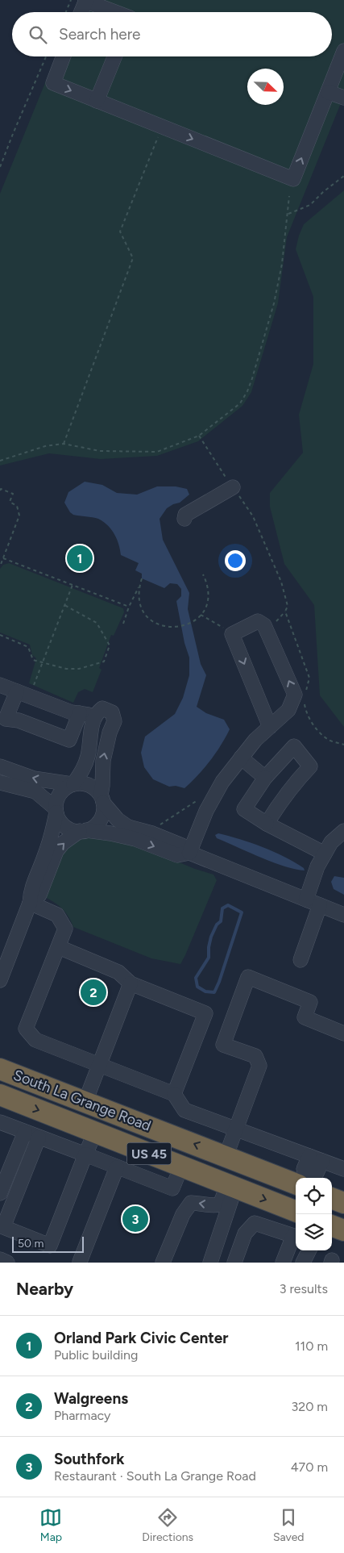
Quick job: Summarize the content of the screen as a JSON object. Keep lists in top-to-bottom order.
{
  "streets": {
    "highway": ["South La Grange Road", "US 45"]
  },
  "scale_bar": "50 m",
  "north": "bottom right",
  "page": {
    "search": "Search here",
    "pins": ["1", "2", "3"],
    "scale": "50 m",
    "heading": ["Nearby", "3 results"],
    "list": [
      {
        "mark": "1",
        "name": "Orland Park Civic Center",
        "note": "Public building",
        "value": "110 m"
      },
      {
        "mark": "2",
        "name": "Walgreens",
        "note": "Pharmacy",
        "value": "320 m"
      },
      {
        "mark": "3",
        "name": "Southfork",
        "note": "Restaurant · South La Grange Road",
        "value": "470 m"
      }
    ],
    "nav": ["Map", "Directions", "Saved"]
  }
}
